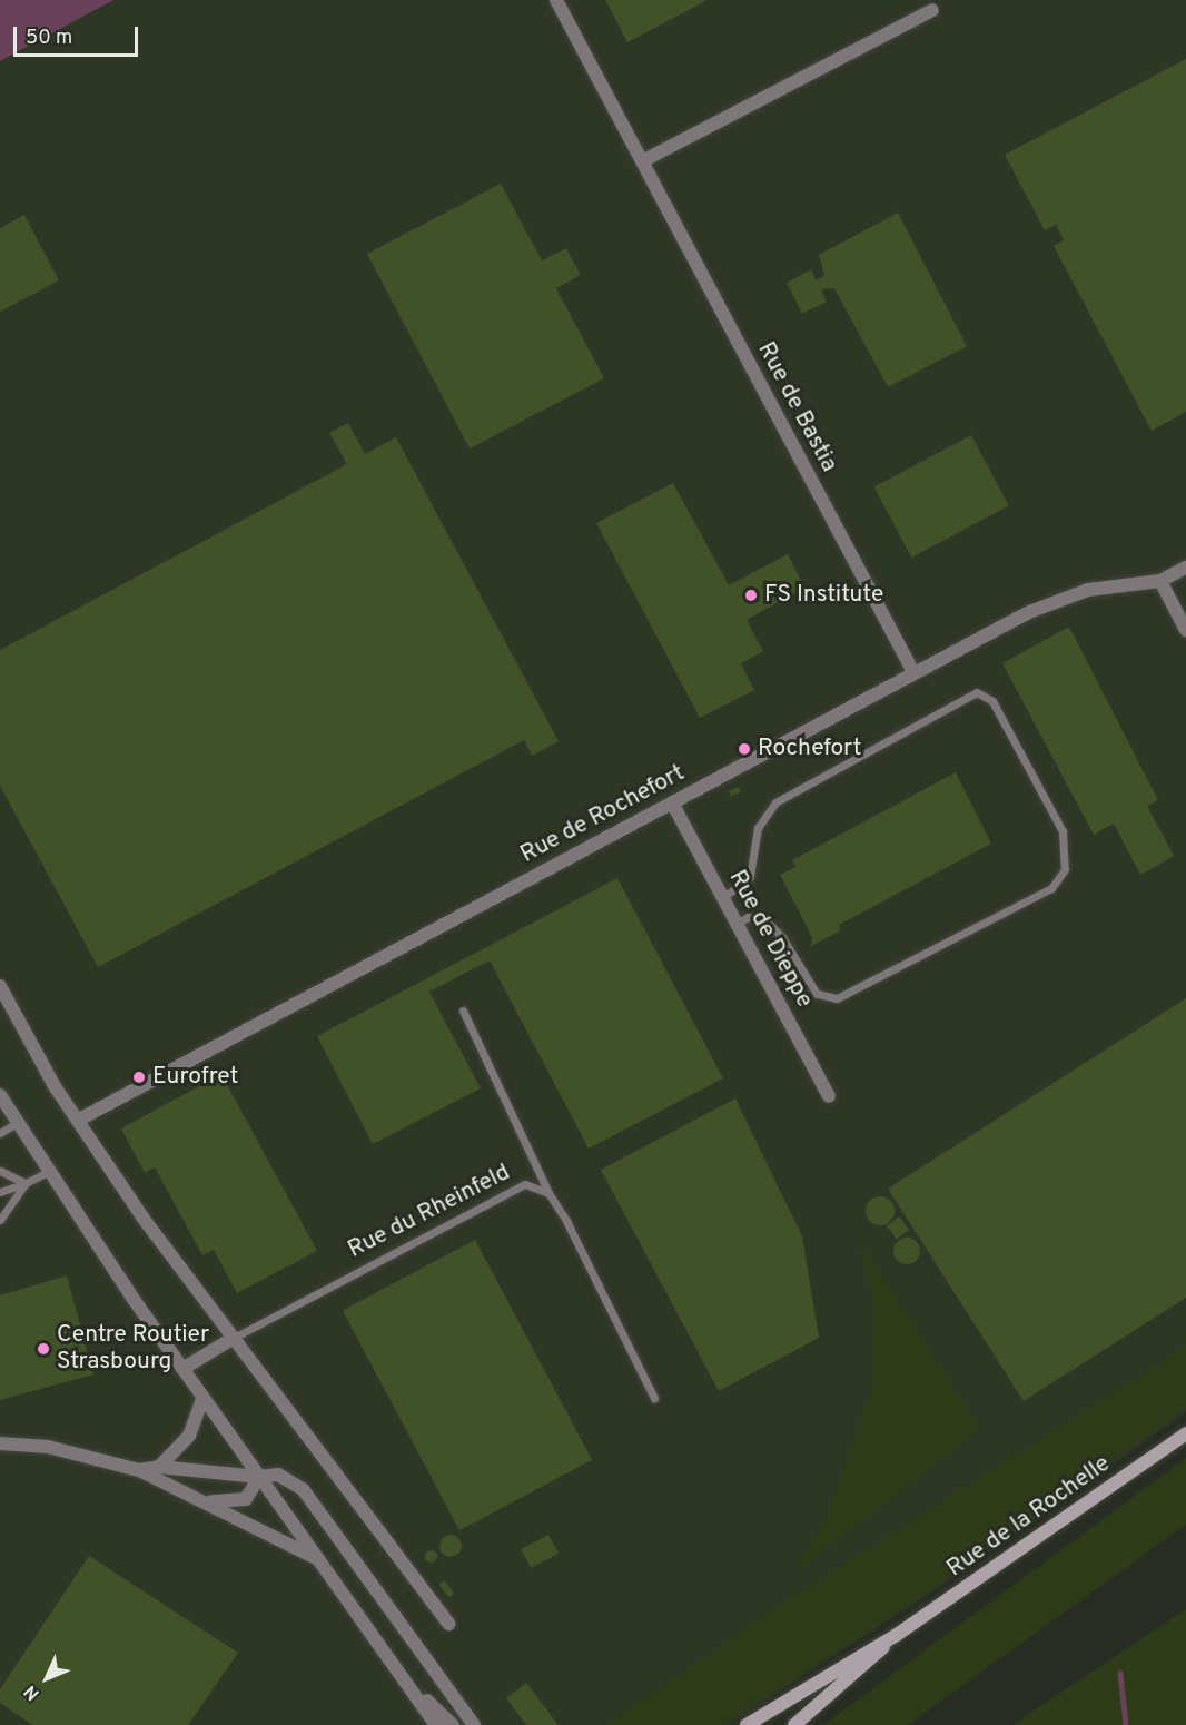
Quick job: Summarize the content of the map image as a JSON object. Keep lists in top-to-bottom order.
{
  "streets": {
    "main road": ["Rue de la Rochelle"],
    "street": [
      "Rue de Bastia",
      "Rue de Rochefort",
      "Rue de Dieppe",
      "Rue du Rheinfeld"
    ]
  },
  "crossings": [
    ["Rue de Bastia", "Rue de Rochefort"],
    ["Rue de Rochefort", "Rue de Dieppe"]
  ],
  "places": [
    "FS Institute",
    "Rochefort",
    "Eurofret",
    "Centre Routier Strasbourg"
  ],
  "scale_bar": "50 m",
  "north": "bottom left"
}
